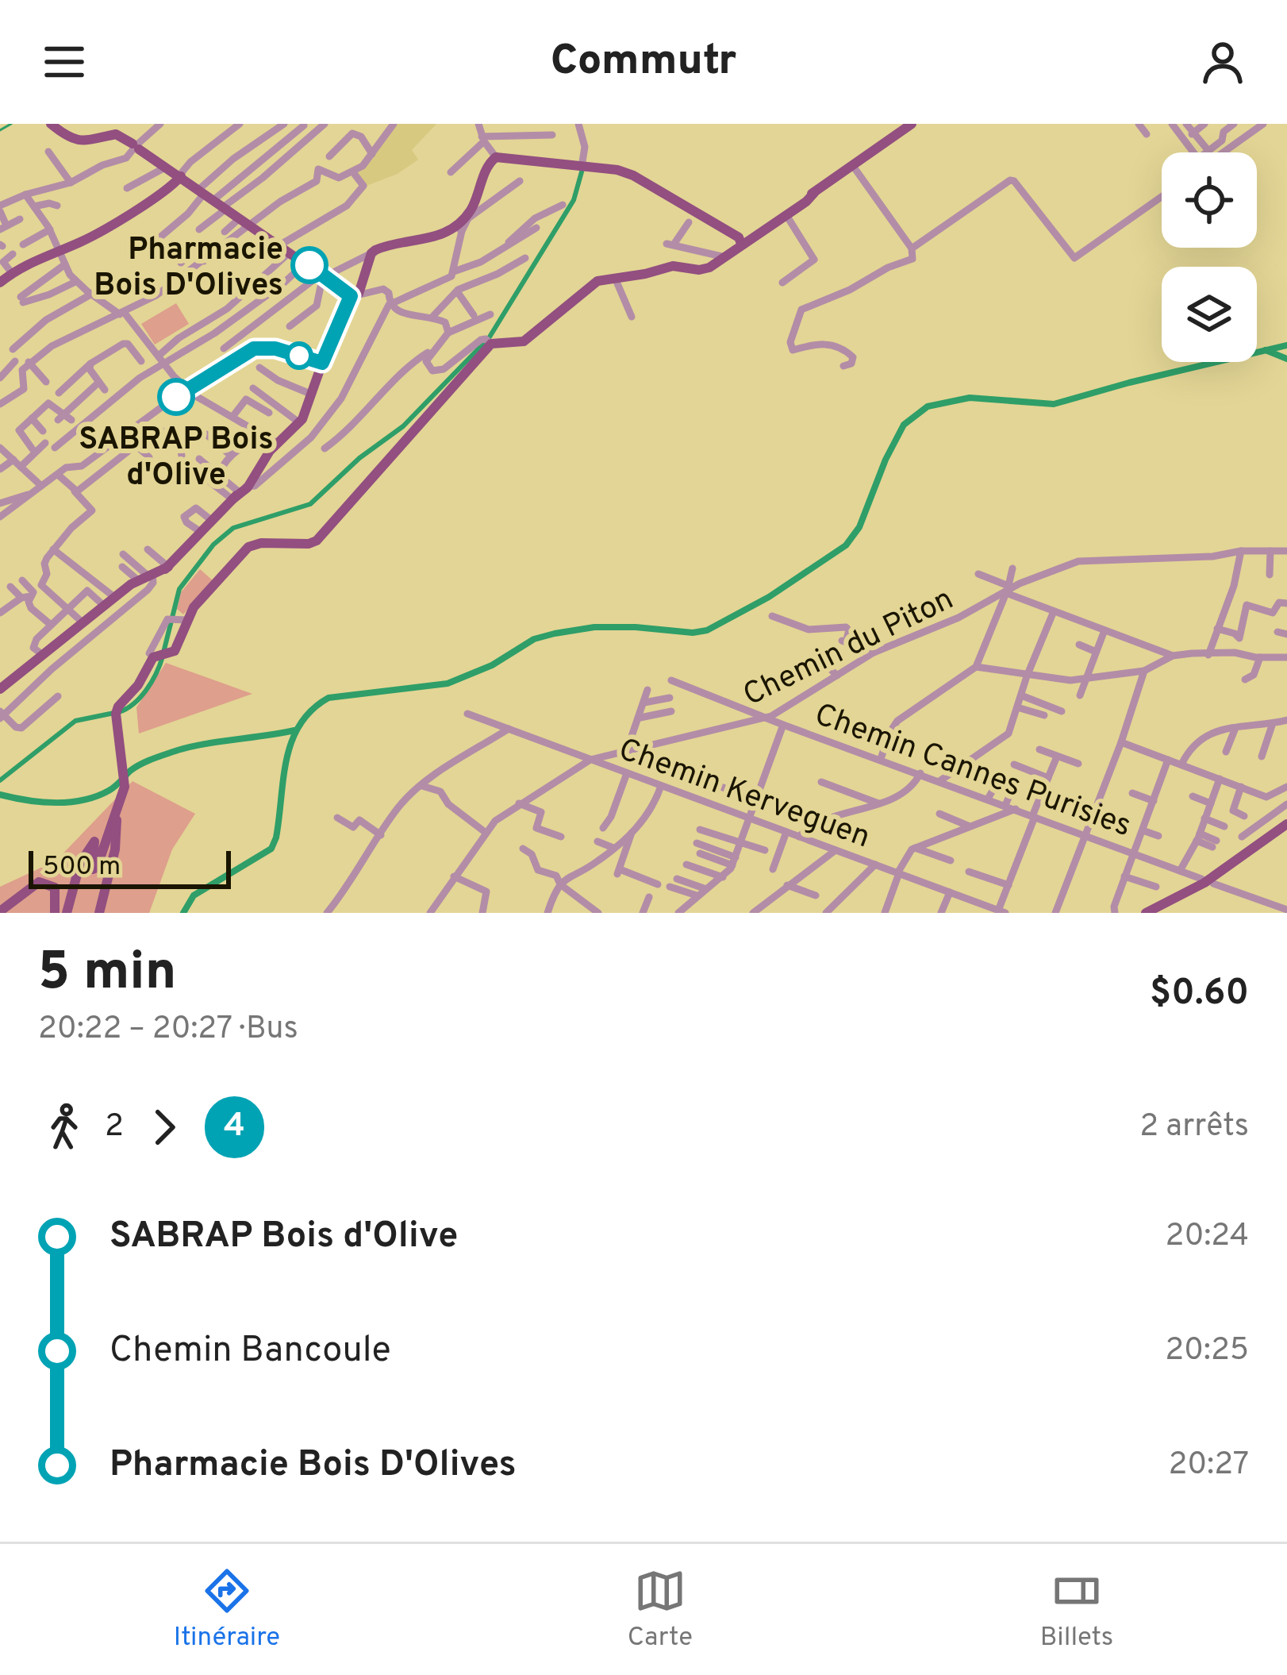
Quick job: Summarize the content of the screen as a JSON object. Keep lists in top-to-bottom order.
{
  "streets": {
    "street": ["Chemin du Piton", "Chemin Cannes Purisies", "Chemin Kerveguen"]
  },
  "crossings": [
    ["Chemin du Piton", "Chemin Cannes Purisies"],
    ["Chemin du Piton", "Chemin Kerveguen"]
  ],
  "places": ["Pharmacie Bois D'Olives", "SABRAP Bois d'Olive"],
  "lines": ["bus line 4"],
  "scale_bar": "500 m",
  "page": {
    "header": "Commutr",
    "scale": "500 m",
    "heading": ["5 min", "20:22 – 20:27 · Bus", "$0.60"],
    "legs": ["2", "4", "2 arrêts"],
    "list": [
      {
        "name": "SABRAP Bois d'Olive",
        "value": "20:24"
      },
      {
        "name": "Chemin Bancoule",
        "value": "20:25"
      },
      {
        "name": "Pharmacie Bois D'Olives",
        "value": "20:27"
      }
    ],
    "tabs": ["Itinéraire", "Carte", "Billets"]
  }
}
